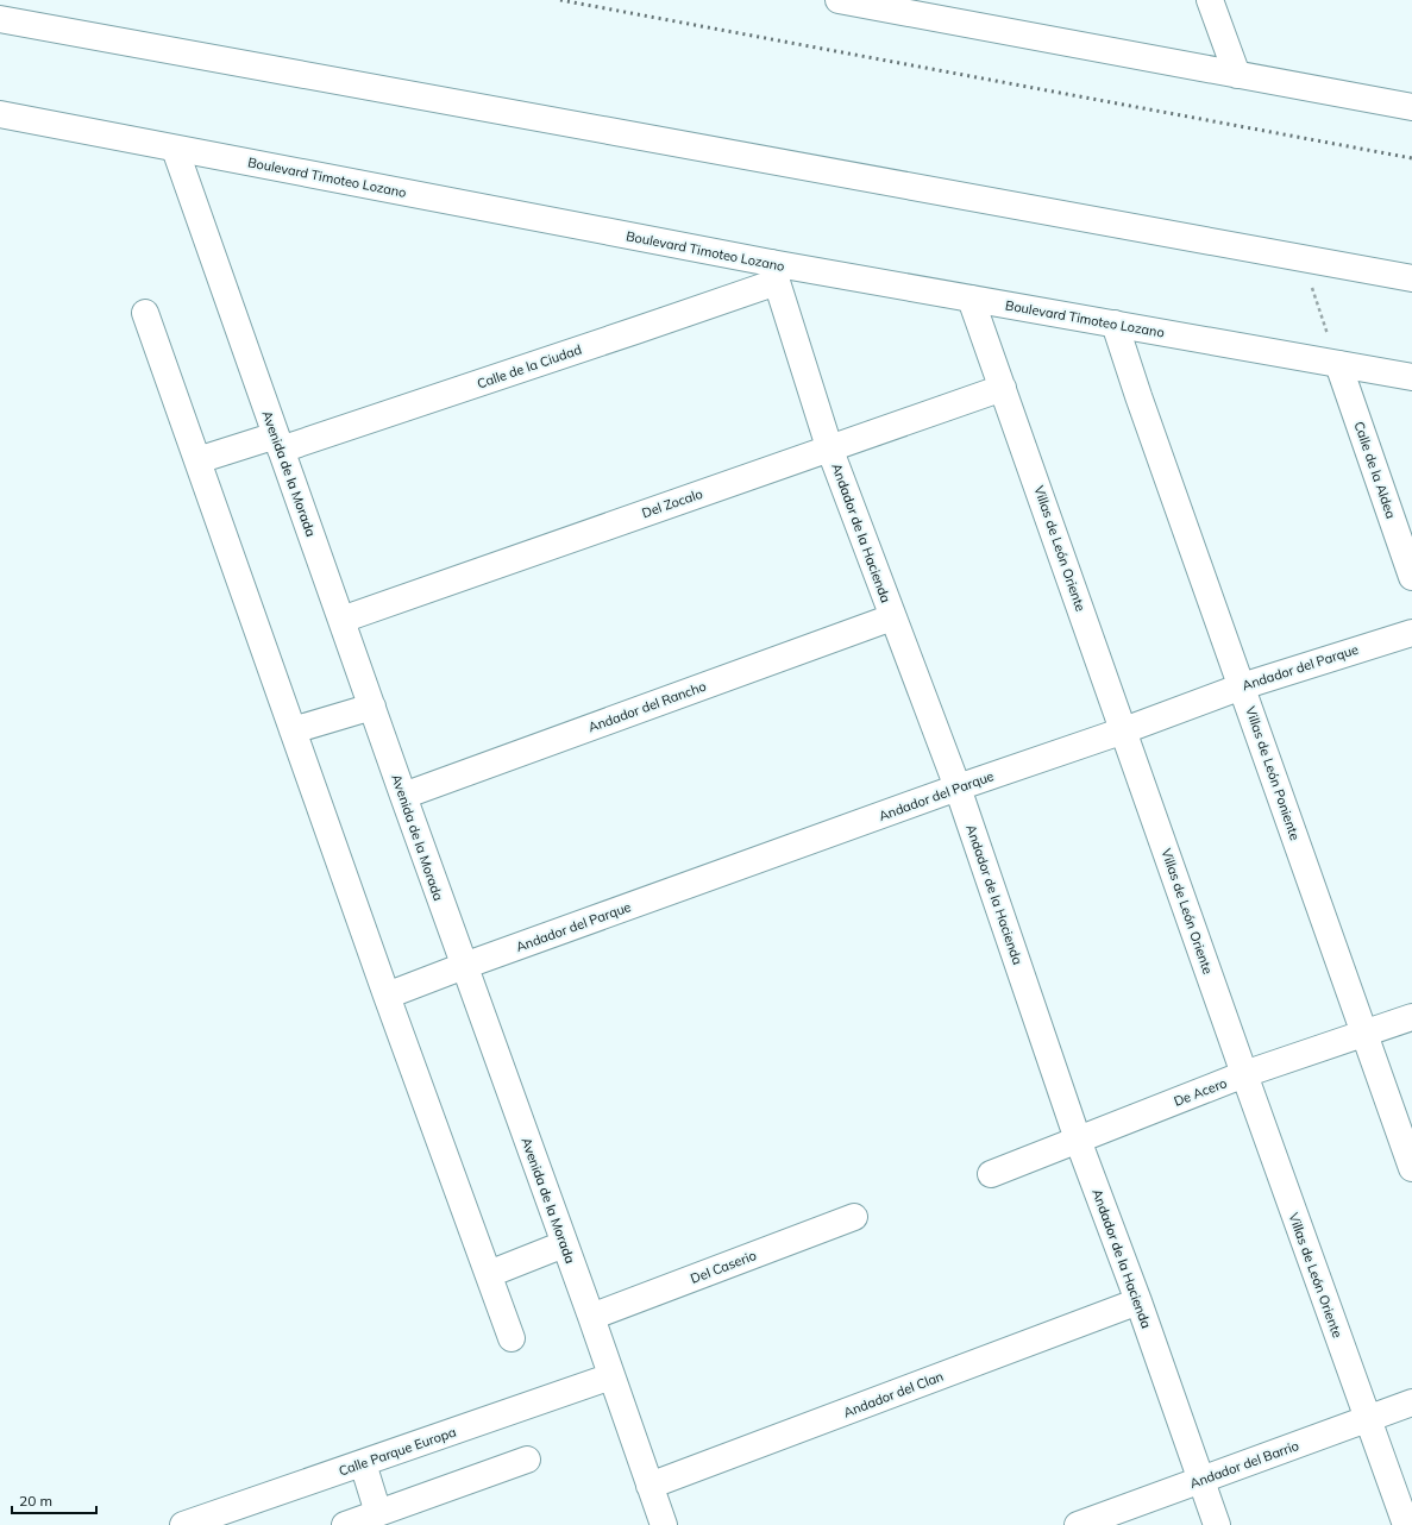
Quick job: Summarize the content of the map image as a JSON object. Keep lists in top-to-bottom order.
{
  "streets": {
    "street": [
      "Boulevard Timoteo Lozano",
      "Calle de la Ciudad",
      "Calle de la Aldea",
      "Avenida de la Morada",
      "Del Zocalo",
      "Andador de la Hacienda",
      "Villas de León Oriente",
      "Andador del Parque",
      "Andador del Rancho",
      "Villas de León Poniente",
      "De Acero",
      "Del Caserio",
      "Andador del Clan",
      "Calle Parque Europa",
      "Andador del Barrio"
    ]
  },
  "crossings": [
    ["Boulevard Timoteo Lozano", "Calle de la Ciudad"],
    ["Boulevard Timoteo Lozano", "Calle de la Aldea"],
    ["Boulevard Timoteo Lozano", "Avenida de la Morada"],
    ["Boulevard Timoteo Lozano", "Andador de la Hacienda"],
    ["Boulevard Timoteo Lozano", "Villas de León Oriente"],
    ["Boulevard Timoteo Lozano", "Villas de León Poniente"],
    ["Calle de la Ciudad", "Avenida de la Morada"],
    ["Calle de la Ciudad", "Andador de la Hacienda"],
    ["Avenida de la Morada", "Del Zocalo"],
    ["Avenida de la Morada", "Andador del Parque"],
    ["Avenida de la Morada", "Andador del Rancho"],
    ["Avenida de la Morada", "Del Caserio"],
    ["Avenida de la Morada", "Andador del Clan"],
    ["Avenida de la Morada", "Calle Parque Europa"],
    ["Del Zocalo", "Andador de la Hacienda"],
    ["Del Zocalo", "Villas de León Oriente"],
    ["Andador de la Hacienda", "Andador del Parque"],
    ["Andador de la Hacienda", "Andador del Rancho"],
    ["Andador de la Hacienda", "De Acero"],
    ["Andador de la Hacienda", "Andador del Clan"],
    ["Andador de la Hacienda", "Andador del Barrio"],
    ["Villas de León Oriente", "Andador del Parque"],
    ["Villas de León Oriente", "De Acero"],
    ["Villas de León Oriente", "Andador del Barrio"],
    ["Andador del Parque", "Villas de León Poniente"],
    ["Villas de León Poniente", "De Acero"]
  ],
  "scale_bar": "20 m"
}
